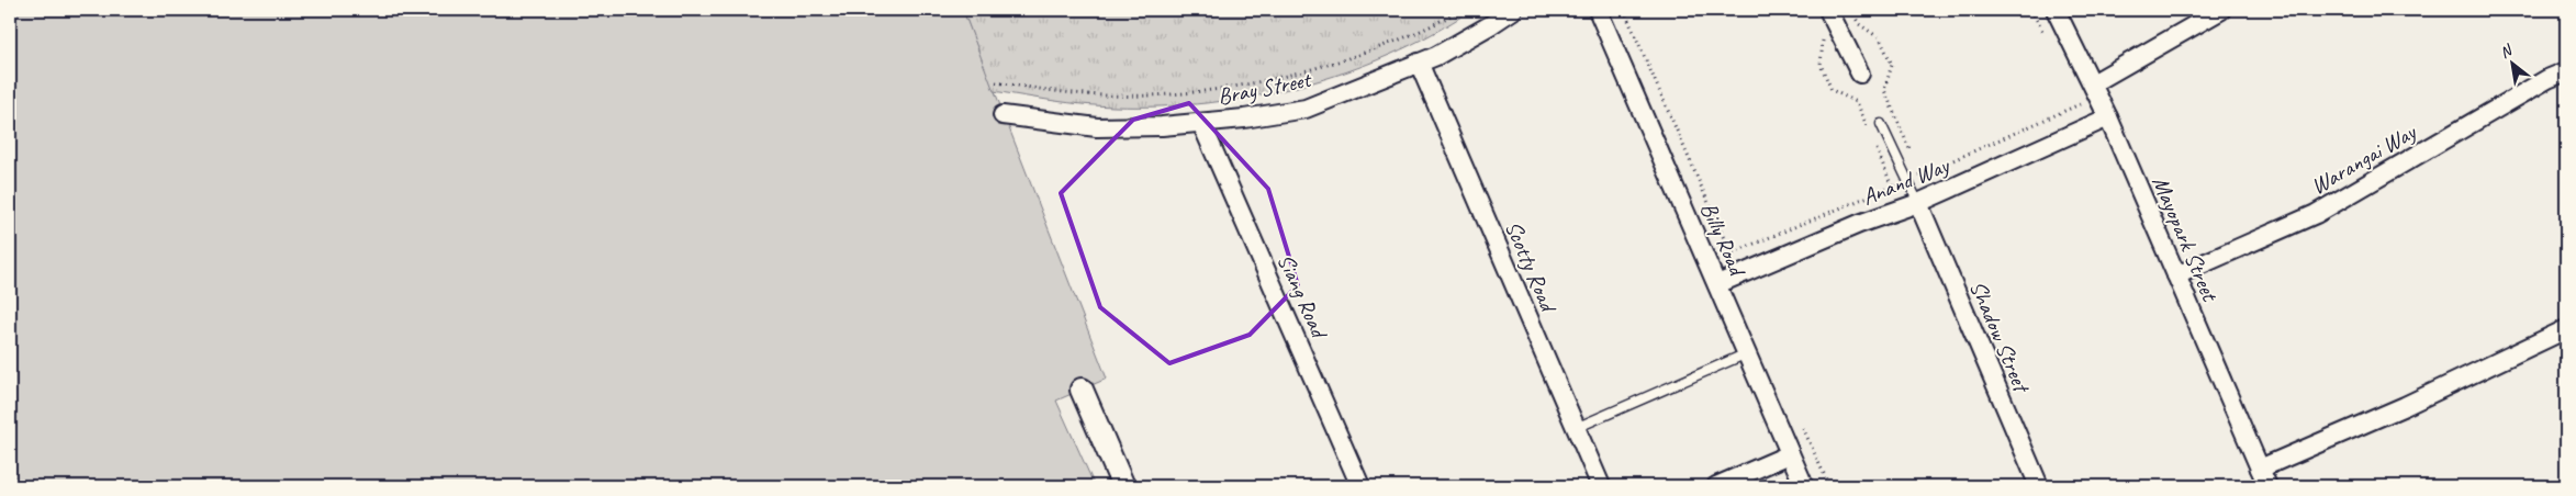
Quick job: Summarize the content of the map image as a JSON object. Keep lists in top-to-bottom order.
{
  "streets": {
    "street": [
      "Bray Street",
      "Warangai Way",
      "Anand Way",
      "Billy Road",
      "Mayopark Street",
      "Scotty Road",
      "Siang Road",
      "Shadow Street"
    ]
  },
  "crossings": [
    ["Bray Street", "Scotty Road"],
    ["Bray Street", "Siang Road"],
    ["Warangai Way", "Mayopark Street"],
    ["Anand Way", "Billy Road"],
    ["Anand Way", "Mayopark Street"],
    ["Anand Way", "Shadow Street"]
  ],
  "north": "top left"
}
